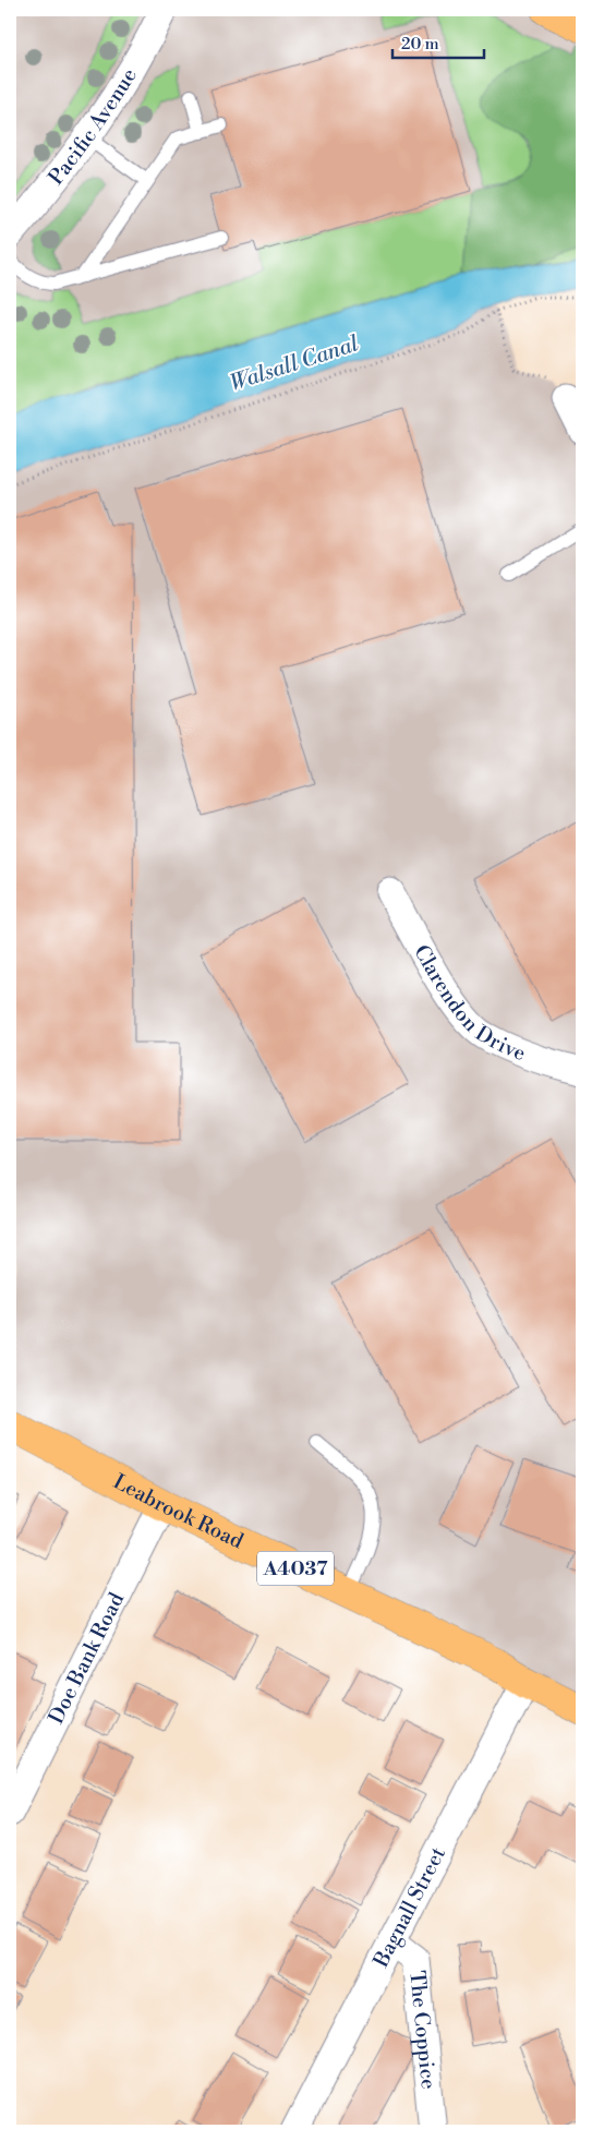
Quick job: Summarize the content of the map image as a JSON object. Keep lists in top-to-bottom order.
{
  "streets": {
    "main road": ["Leabrook Road", "A4037"],
    "street": [
      "Pacific Avenue",
      "Clarendon Drive",
      "Doe Bank Road",
      "Bagnall Street",
      "The Coppice"
    ]
  },
  "crossings": [
    ["Leabrook Road", "Doe Bank Road"],
    ["Leabrook Road", "Bagnall Street"],
    ["Bagnall Street", "The Coppice"]
  ],
  "water": ["Walsall Canal"],
  "scale_bar": "20 m"
}
